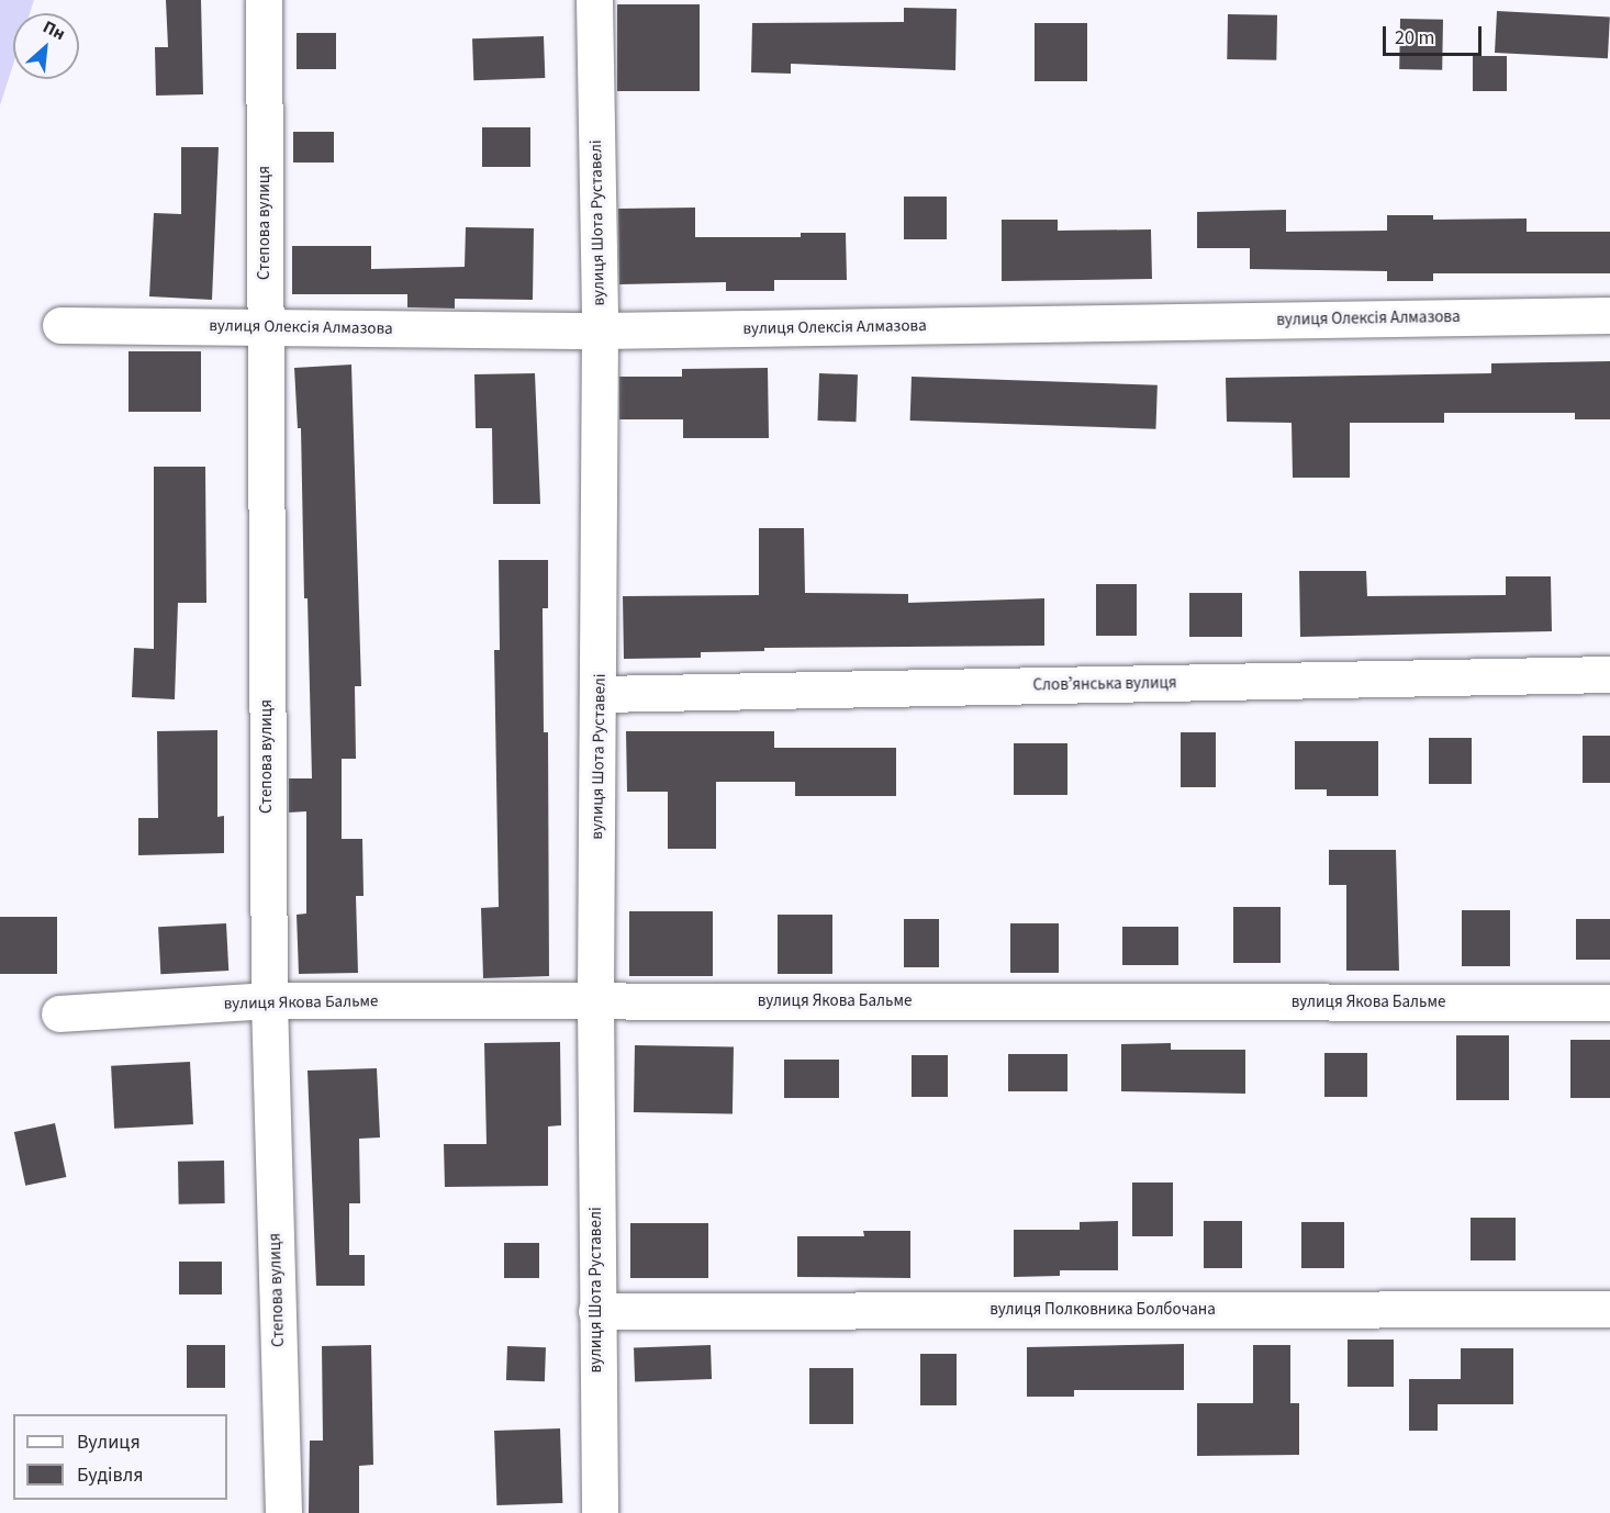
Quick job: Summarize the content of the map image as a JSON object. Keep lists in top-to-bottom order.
{
  "streets": {
    "street": [
      "Степова вулиця",
      "вулиця Шота Руставелі",
      "вулиця Олексія Алмазова",
      "Словʼянська вулиця",
      "вулиця Якова Бальме",
      "вулиця Полковника Болбочана"
    ]
  },
  "crossings": [
    ["Степова вулиця", "вулиця Олексія Алмазова"],
    ["Степова вулиця", "вулиця Якова Бальме"],
    ["вулиця Шота Руставелі", "вулиця Олексія Алмазова"],
    ["вулиця Шота Руставелі", "Словʼянська вулиця"],
    ["вулиця Шота Руставелі", "вулиця Якова Бальме"],
    ["вулиця Шота Руставелі", "вулиця Полковника Болбочана"]
  ],
  "legend": ["Вулиця", "Будівля"],
  "scale_bar": "20 m",
  "north": "top right"
}
